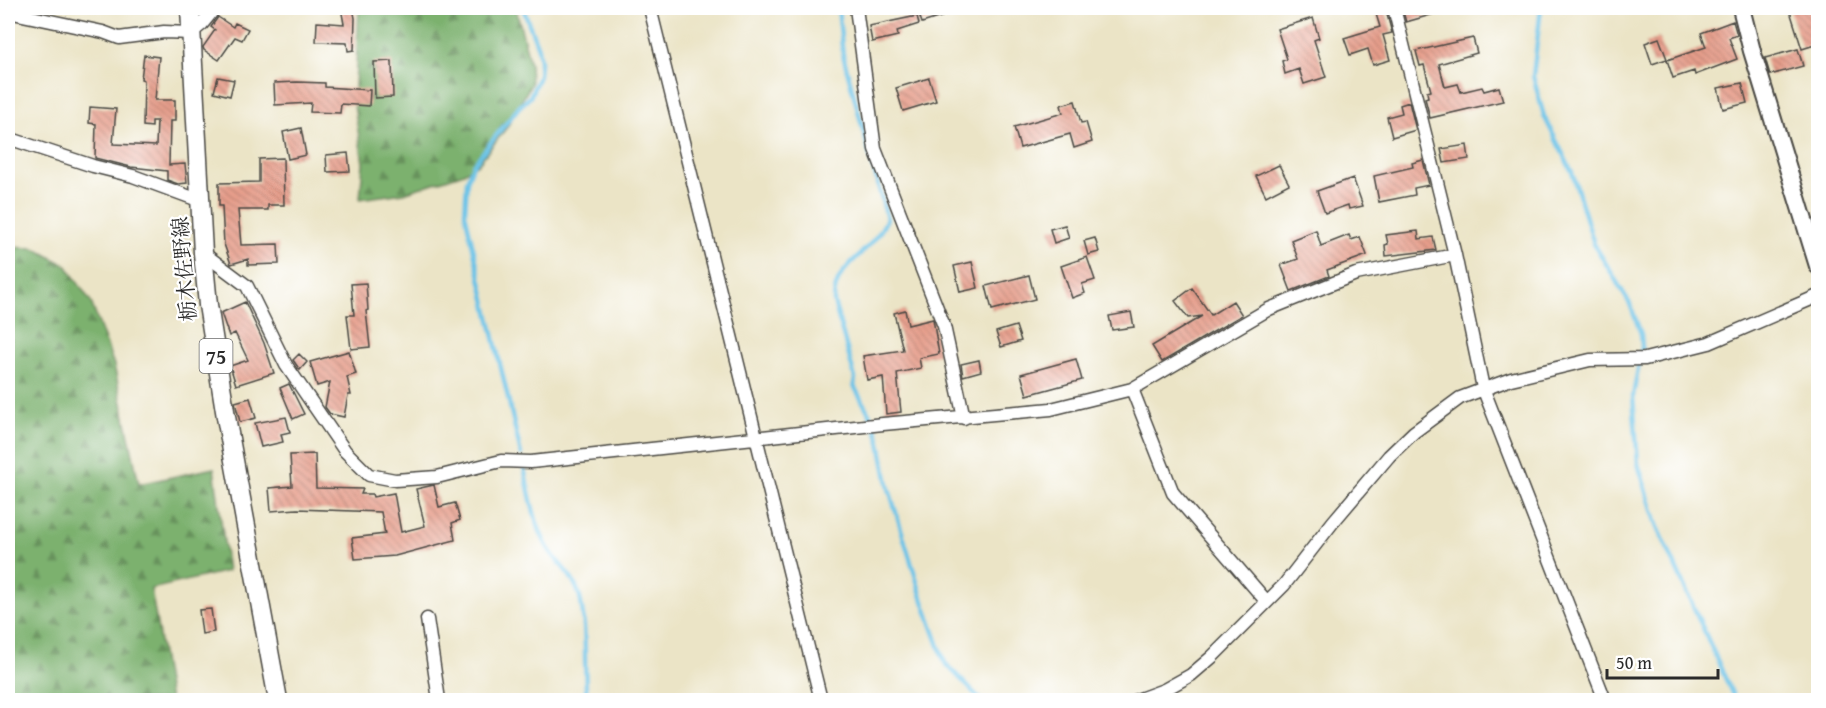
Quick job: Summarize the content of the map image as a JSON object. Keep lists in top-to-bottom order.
{
  "streets": {
    "main road": ["栃木佐野線", "75"]
  },
  "scale_bar": "50 m"
}
